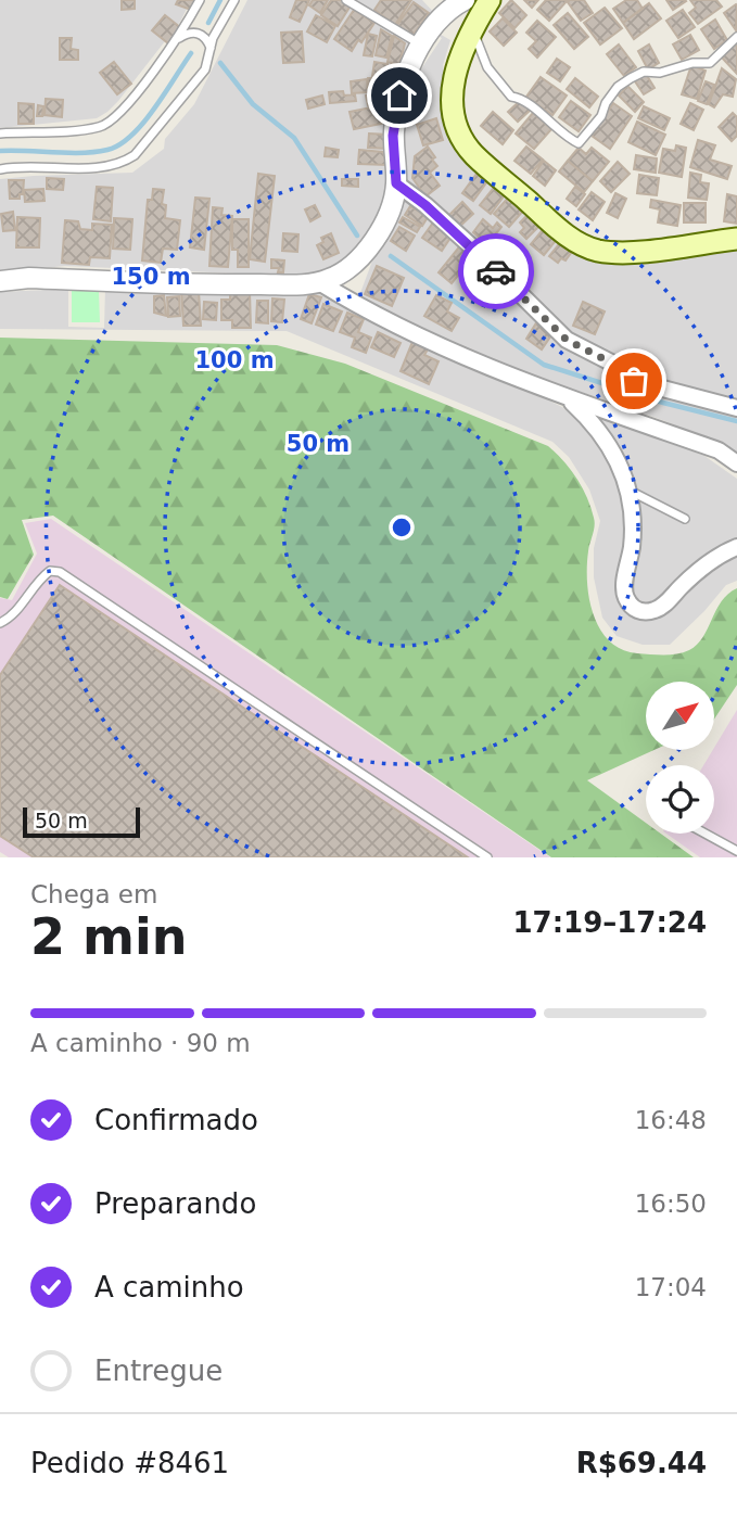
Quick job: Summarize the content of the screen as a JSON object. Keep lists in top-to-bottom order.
{
  "scale_bar": "50 m",
  "north": "top right",
  "page": {
    "scale": "50 m",
    "heading": ["2 min", "Chega em", "17:19–17:24"],
    "panel": ["Pedido #8461", "R$69.44"],
    "bar": "A caminho · 90 m",
    "list": [
      ["Confirmado", "16:48"],
      ["Preparando", "16:50"],
      ["A caminho", "17:04"],
      "Entregue"
    ]
  },
  "rings": ["150 m", "100 m", "50 m"]
}
